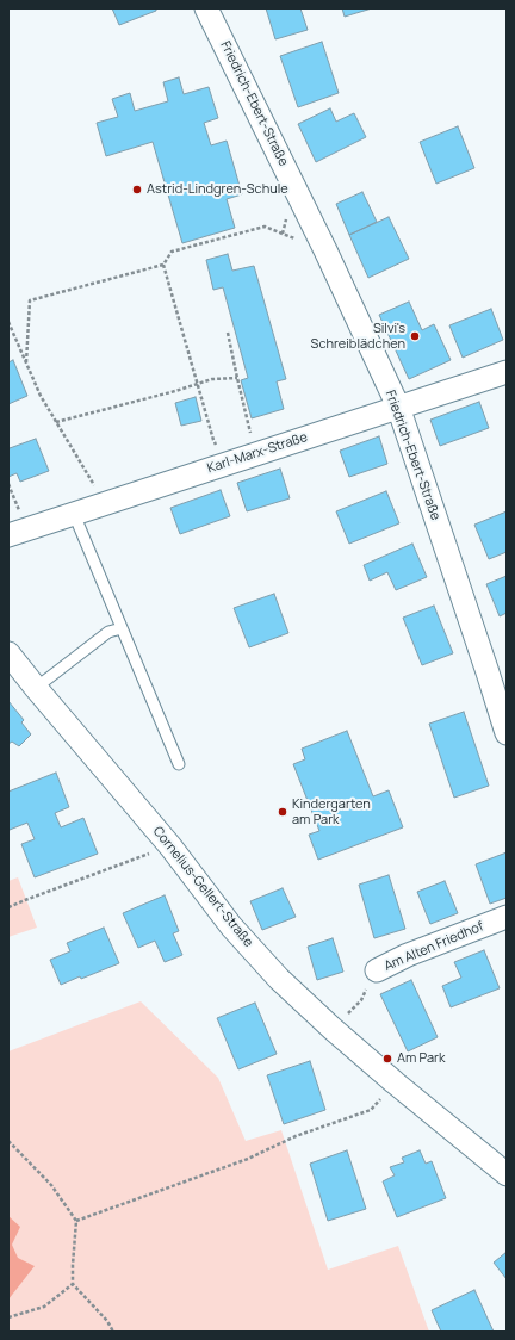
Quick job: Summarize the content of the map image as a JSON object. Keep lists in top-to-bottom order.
{
  "streets": {
    "street": [
      "Friedrich-Ebert-Straße",
      "Karl-Marx-Straße",
      "Cornelius-Gellert-Straße",
      "Am Alten Friedhof"
    ]
  },
  "crossings": [
    ["Friedrich-Ebert-Straße", "Karl-Marx-Straße"],
    ["Cornelius-Gellert-Straße", "Am Alten Friedhof"]
  ],
  "places": [
    "Astrid-Lindgren-Schule",
    "Silvi's Schreiblädchen",
    "Kindergarten am Park",
    "Am Park"
  ]
}
